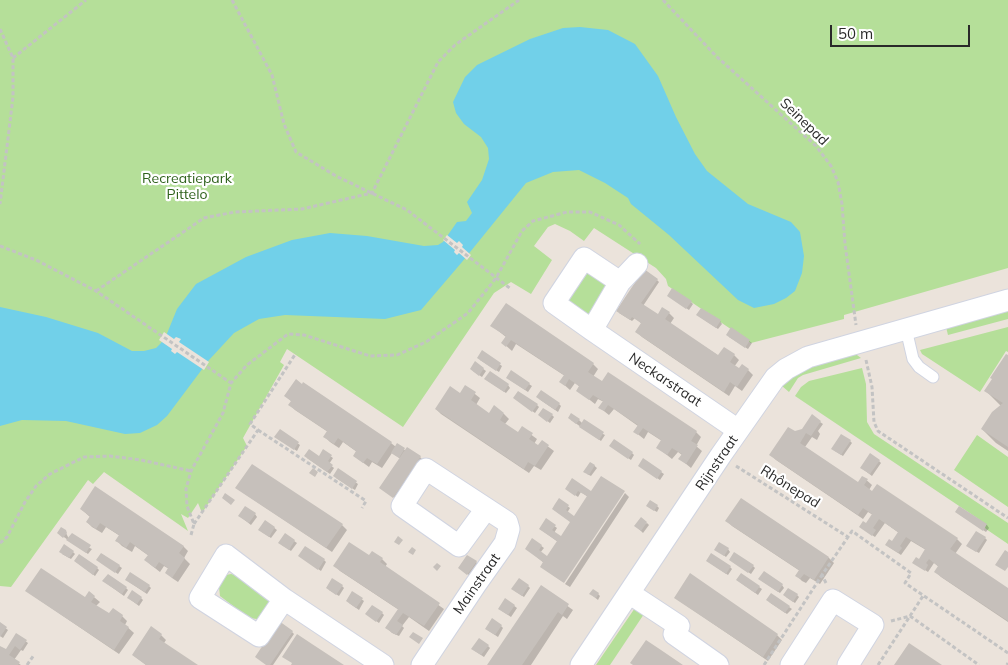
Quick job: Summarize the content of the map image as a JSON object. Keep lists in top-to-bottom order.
{
  "streets": {
    "street": ["Neckarstraat", "Rijnstraat", "Mainstraat"],
    "path": ["Seinepad", "Rhônepad"]
  },
  "crossings": [
    ["Seinepad", "Rijnstraat"],
    ["Neckarstraat", "Rijnstraat"],
    ["Rijnstraat", "Rhônepad"]
  ],
  "parks": ["Recreatiepark Pittelo"],
  "scale_bar": "50 m"
}
